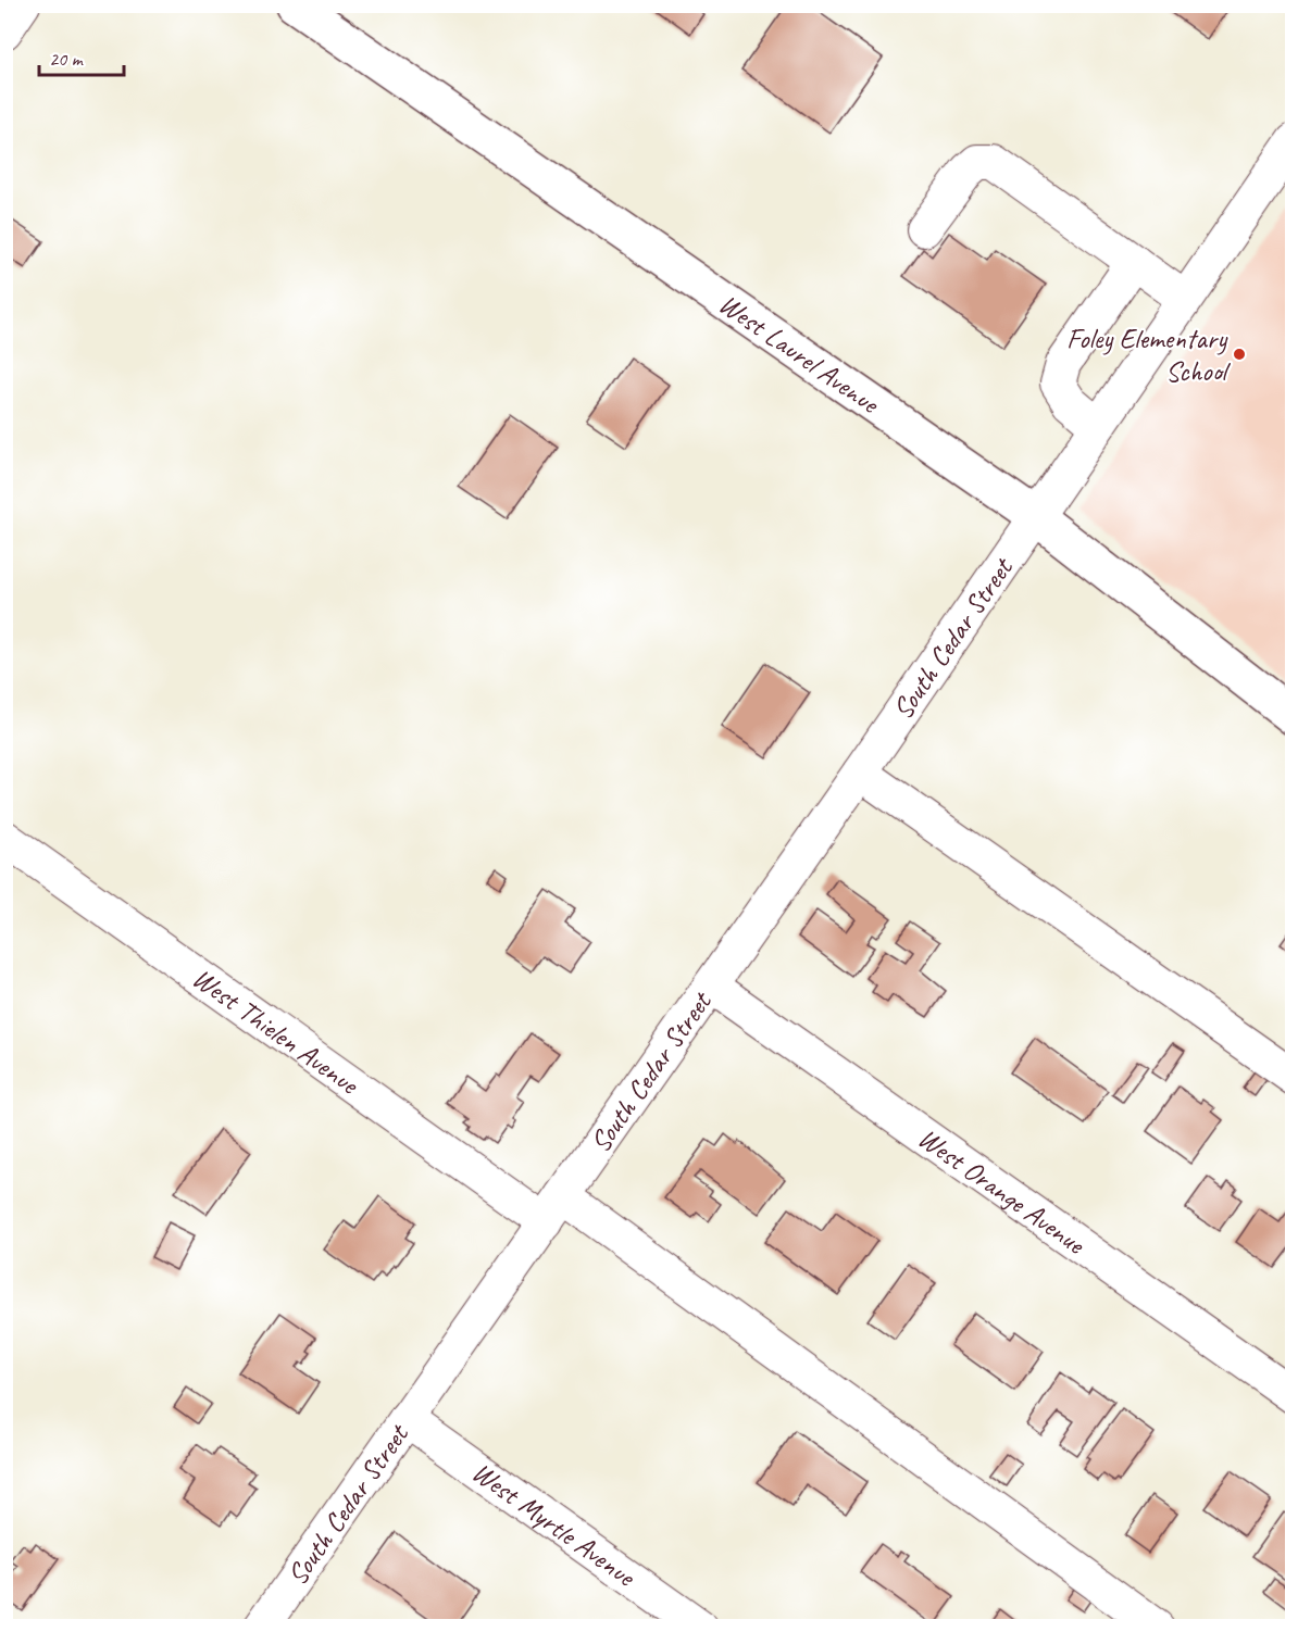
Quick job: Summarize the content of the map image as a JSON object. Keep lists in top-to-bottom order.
{
  "streets": {
    "main road": ["West Laurel Avenue"],
    "street": [
      "South Cedar Street",
      "West Thielen Avenue",
      "West Orange Avenue",
      "West Myrtle Avenue"
    ]
  },
  "crossings": [
    ["West Laurel Avenue", "South Cedar Street"],
    ["South Cedar Street", "West Thielen Avenue"],
    ["South Cedar Street", "West Orange Avenue"],
    ["South Cedar Street", "West Myrtle Avenue"]
  ],
  "places": ["Foley Elementary School"],
  "scale_bar": "20 m"
}
